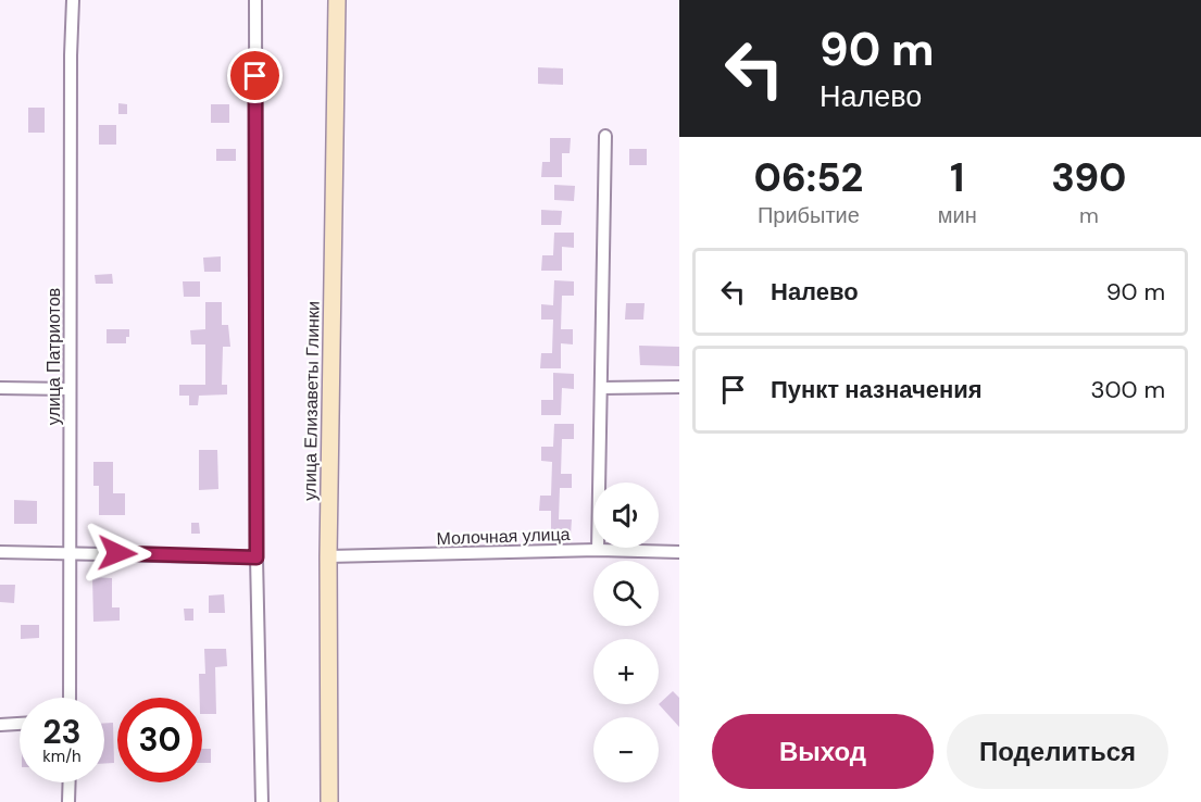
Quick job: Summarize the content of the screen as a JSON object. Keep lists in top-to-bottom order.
{
  "streets": {
    "street": ["улица Патриотов", "улица Елизаветы Глинки", "Молочная улица"]
  },
  "crossings": [
    ["улица Елизаветы Глинки", "Молочная улица"]
  ],
  "page": {
    "turn": ["90 m", "Налево"],
    "eta": [
      "06:52",
      "Прибытие",
      "1",
      "мин",
      "390",
      "m"
    ],
    "list": [
      {
        "name": "Налево",
        "value": "90 m"
      },
      {
        "name": "Пункт назначения",
        "value": "300 m"
      }
    ],
    "map_buttons": ["+", "−"],
    "speed": "23 km/h",
    "limit": "30",
    "buttons": ["Выход", "Поделиться"]
  }
}
